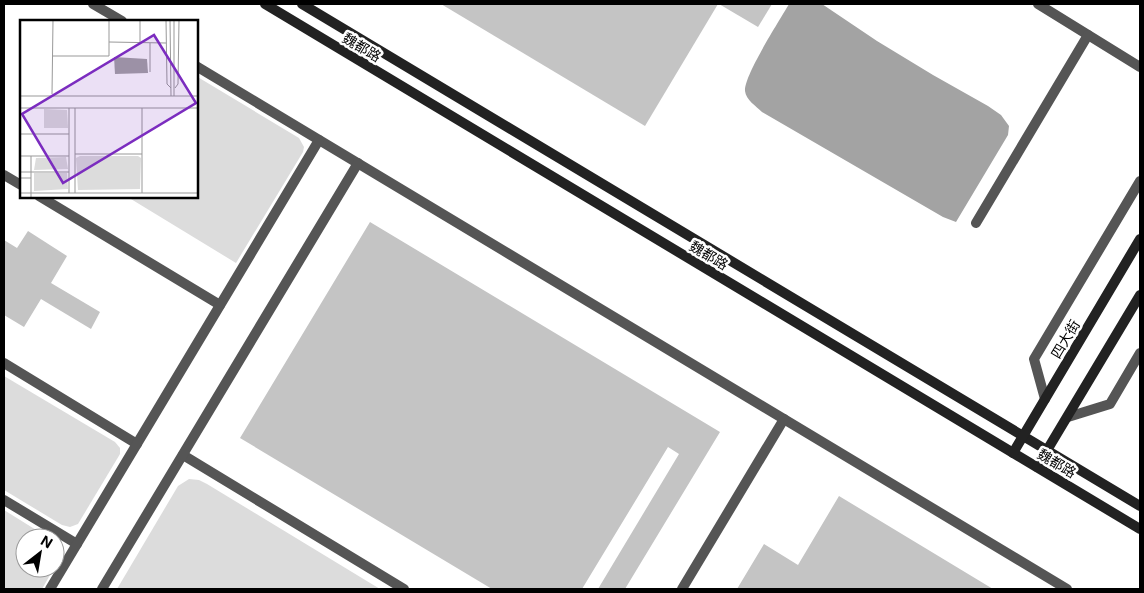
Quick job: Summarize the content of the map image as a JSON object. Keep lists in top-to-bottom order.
{
  "streets": {
    "main road": ["魏都路", "四大街"]
  },
  "crossings": [
    ["魏都路", "四大街"]
  ],
  "north": "top right"
}
